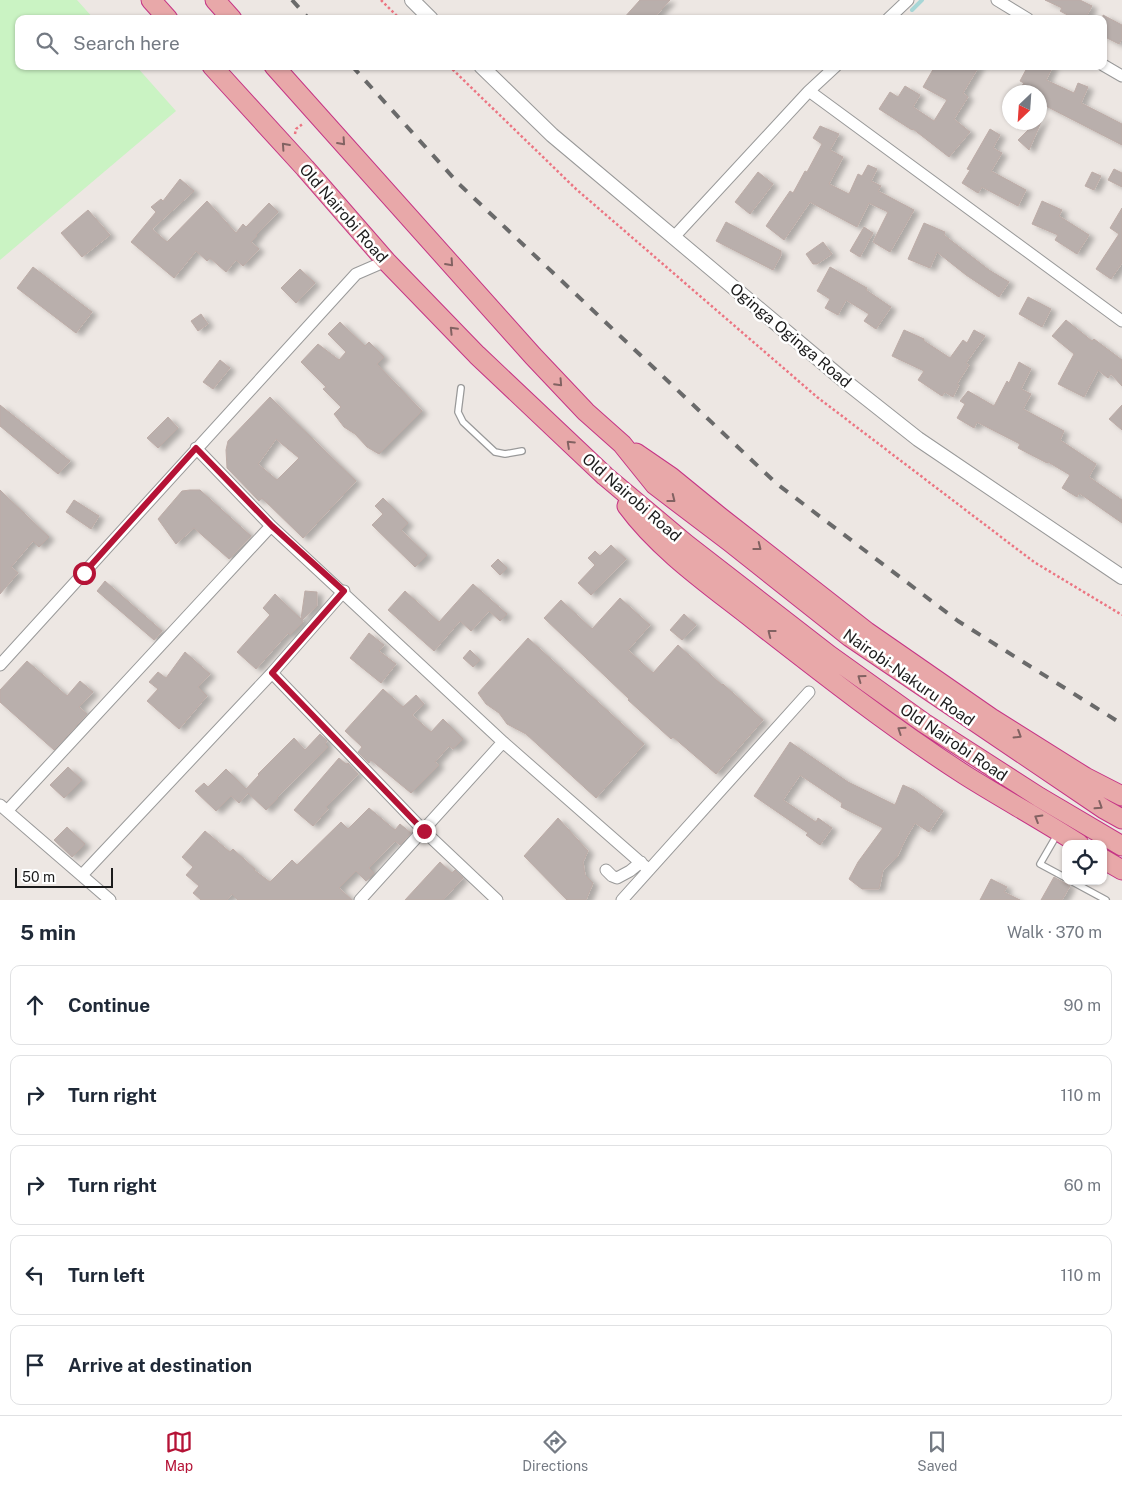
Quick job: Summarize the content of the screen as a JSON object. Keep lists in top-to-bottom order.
{
  "streets": {
    "highway": ["Old Nairobi Road", "Nairobi-Nakuru Road"],
    "street": ["Oginga Oginga Road"]
  },
  "crossings": [
    ["Old Nairobi Road", "Nairobi-Nakuru Road"]
  ],
  "scale_bar": "50 m",
  "north": "bottom left",
  "page": {
    "search": "Search here",
    "scale": "50 m",
    "heading": ["5 min", "Walk · 370 m"],
    "list": [
      ["Continue", "90 m"],
      ["Turn right", "110 m"],
      ["Turn right", "60 m"],
      ["Turn left", "110 m"],
      "Arrive at destination"
    ],
    "nav": ["Map", "Directions", "Saved"]
  }
}
